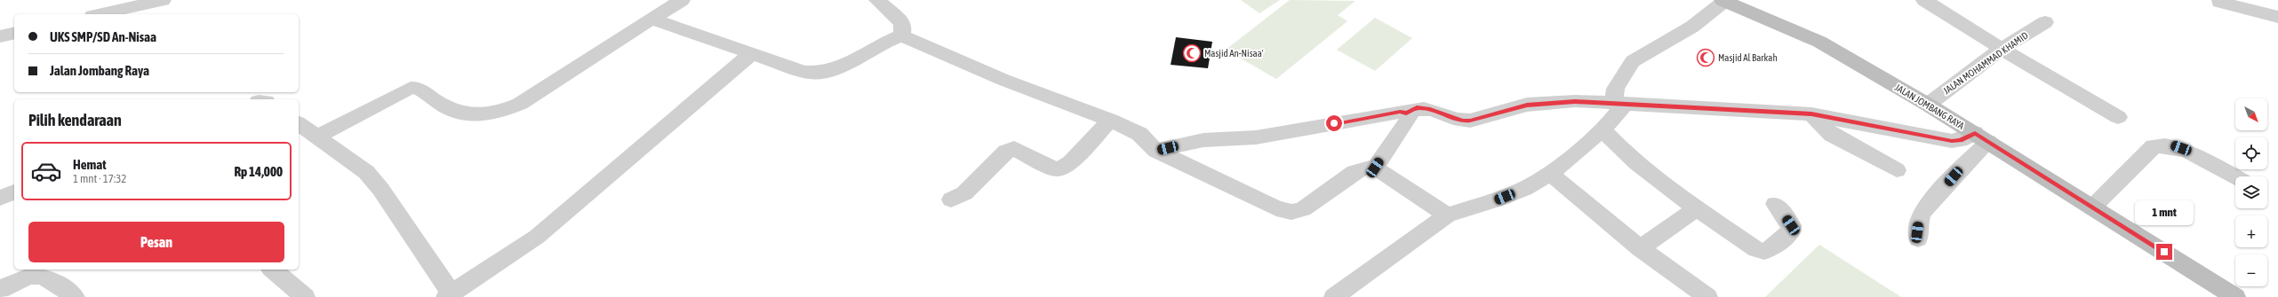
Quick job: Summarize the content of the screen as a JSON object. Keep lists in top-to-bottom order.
{
  "streets": {
    "main road": ["JALAN JOMBANG RAYA"],
    "street": ["JALAN MOHAMMAD KHAMID"]
  },
  "crossings": [
    ["JALAN MOHAMMAD KHAMID", "JALAN JOMBANG RAYA"]
  ],
  "places": {
    "mosque": ["Masjid An-Nisaa'", "Masjid Al Barkah"]
  },
  "north": "bottom right",
  "page": {
    "banner": ["UKS SMP/SD An-Nisaa", "Jalan Jombang Raya"],
    "map_buttons": ["+", "−"],
    "heading": "Pilih kendaraan",
    "list": [
      {
        "name": "Hemat",
        "note": "1 mnt · 17:32",
        "value": "Rp 14,000"
      }
    ],
    "bubble": "1 mnt",
    "buttons": "Pesan"
  }
}
